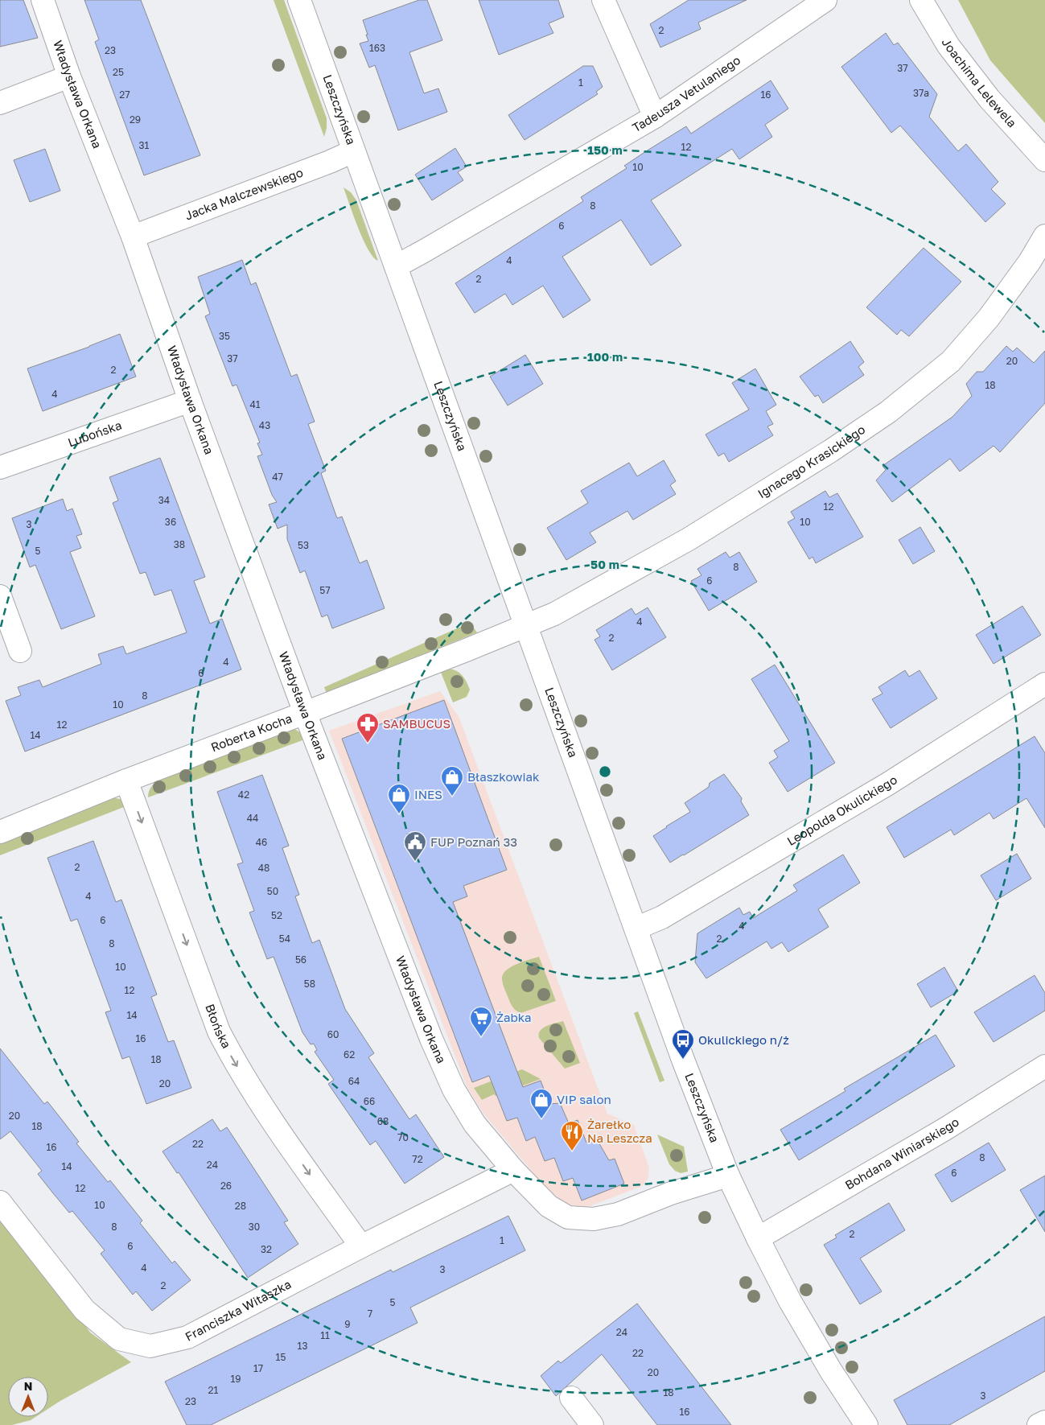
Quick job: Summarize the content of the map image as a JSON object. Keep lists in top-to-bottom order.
{
  "streets": {
    "street": [
      "Joachima Lelewela",
      "Tadeusza Vetulaniego",
      "Władysława Orkana",
      "Leszczyńska",
      "Jacka Malczewskiego",
      "Lubońska",
      "Ignacego Krasickiego",
      "Roberta Kocha",
      "Leopolda Okulickiego",
      "Błońska",
      "Bohdana Winiarskiego",
      "Franciszka Witaszka"
    ]
  },
  "crossings": [
    ["Tadeusza Vetulaniego", "Leszczyńska"],
    ["Władysława Orkana", "Leszczyńska"],
    ["Władysława Orkana", "Jacka Malczewskiego"],
    ["Władysława Orkana", "Lubońska"],
    ["Władysława Orkana", "Roberta Kocha"],
    ["Władysława Orkana", "Franciszka Witaszka"],
    ["Leszczyńska", "Jacka Malczewskiego"],
    ["Leszczyńska", "Ignacego Krasickiego"],
    ["Leszczyńska", "Roberta Kocha"],
    ["Leszczyńska", "Leopolda Okulickiego"],
    ["Leszczyńska", "Bohdana Winiarskiego"],
    ["Ignacego Krasickiego", "Roberta Kocha"],
    ["Roberta Kocha", "Błońska"],
    ["Błońska", "Franciszka Witaszka"]
  ],
  "one_way": ["Błońska"],
  "places": {
    "pharmacy": ["SAMBUCUS"],
    "shop": ["Błaszkowiak", "INES", "VIP salon"],
    "public building": ["FUP Poznań 33"],
    "supermarket": ["Żabka"],
    "bus stop": ["Okulickiego n/ż"],
    "restaurant": ["Żarełko Na Leszcza"]
  },
  "house_numbers": [
    "2",
    "163",
    "23",
    "37",
    "25",
    "1",
    "37a",
    "27",
    "16",
    "29",
    "31",
    "12",
    "10",
    "8",
    "6",
    "4",
    "2",
    "35",
    "37",
    "20",
    "2",
    "18",
    "4",
    "41",
    "43",
    "47",
    "34",
    "12",
    "36",
    "10",
    "3",
    "38",
    "53",
    "5",
    "8",
    "6",
    "57",
    "4",
    "2",
    "4",
    "6",
    "8",
    "10",
    "12",
    "14",
    "42",
    "44",
    "46",
    "2",
    "48",
    "50",
    "4",
    "52",
    "6",
    "4",
    "54",
    "2",
    "8",
    "56",
    "10",
    "58",
    "12",
    "14",
    "60",
    "16",
    "62",
    "18",
    "64",
    "20",
    "66",
    "20",
    "68",
    "18",
    "70",
    "22",
    "16",
    "8",
    "72",
    "24",
    "14",
    "6",
    "26",
    "12",
    "10",
    "28",
    "8",
    "30",
    "2",
    "1",
    "6",
    "32",
    "4",
    "3",
    "2",
    "5",
    "7",
    "9",
    "24",
    "11",
    "13",
    "22",
    "15",
    "17",
    "20",
    "19",
    "21",
    "18",
    "3",
    "23",
    "16"
  ],
  "north": "top",
  "rings": ["150 m", "100 m", "50 m"]
}
